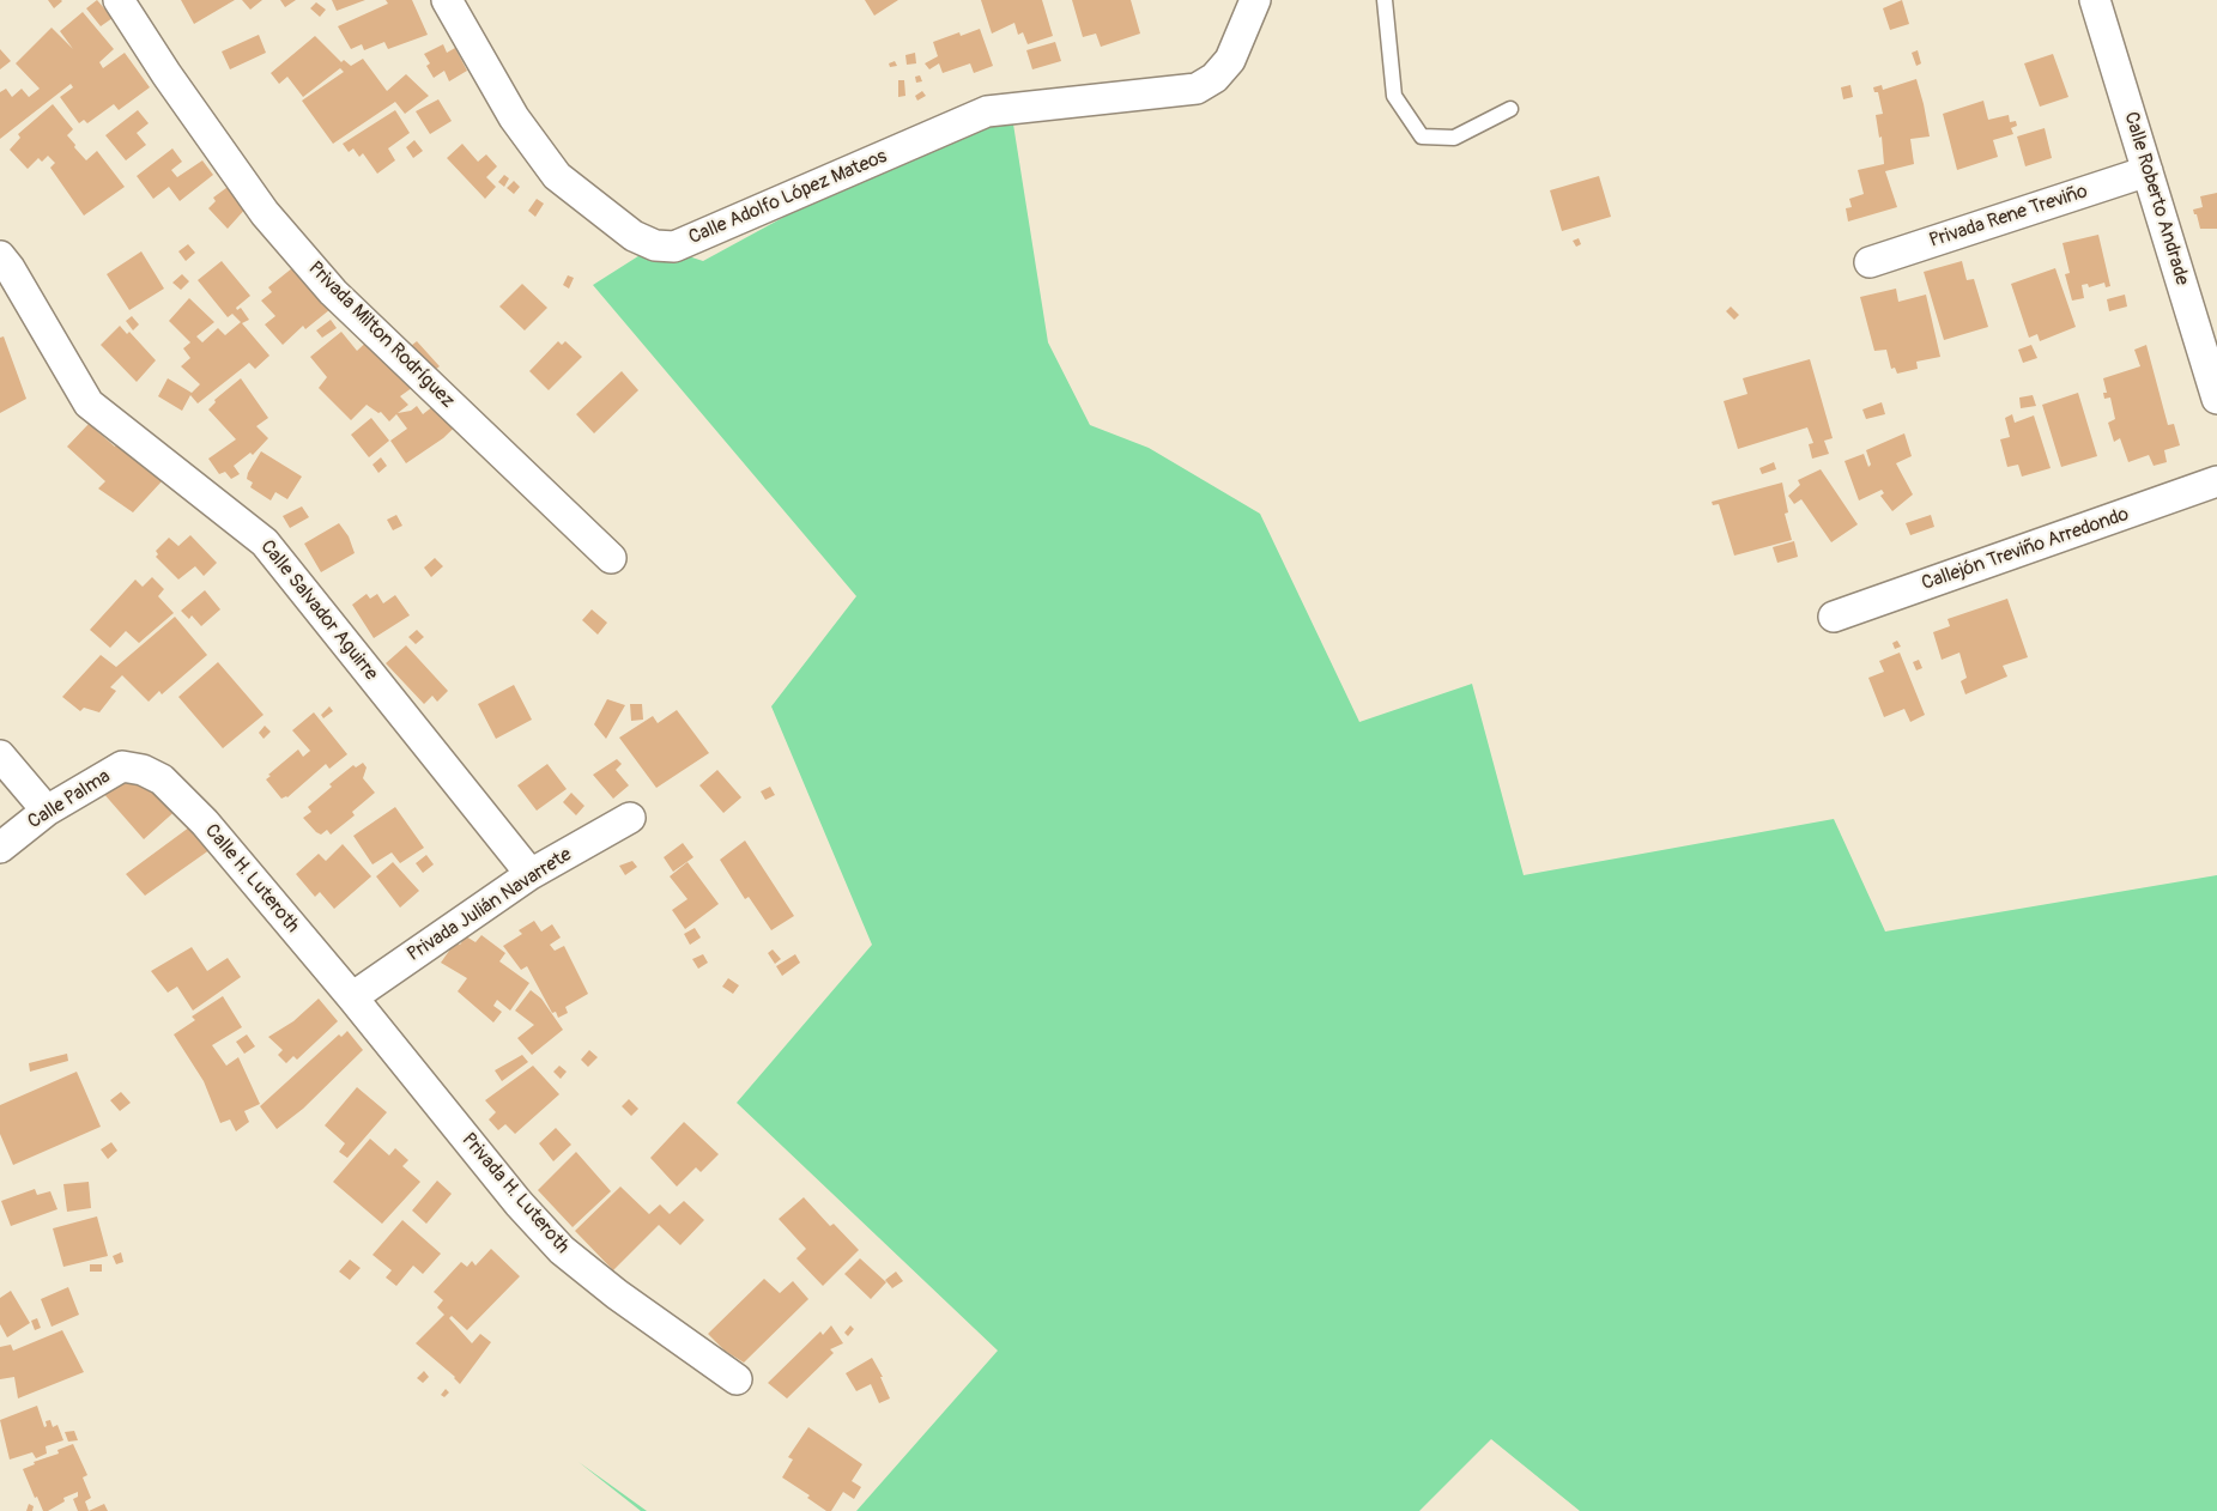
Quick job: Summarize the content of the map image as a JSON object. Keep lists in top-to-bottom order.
{
  "streets": {
    "street": [
      "Calle Adolfo López Mateos",
      "Calle Roberto Andrade",
      "Privada Rene Treviño",
      "Privada Milton Rodríguez",
      "Callejón Treviño Arredondo",
      "Calle Salvador Aguirre",
      "Calle Palma",
      "Calle H. Luteroth",
      "Privada Julián Navarrete",
      "Privada H. Luteroth"
    ]
  },
  "crossings": [
    ["Calle Roberto Andrade", "Privada Rene Treviño"],
    ["Calle Salvador Aguirre", "Privada Julián Navarrete"],
    ["Calle Palma", "Calle H. Luteroth"],
    ["Calle H. Luteroth", "Privada Julián Navarrete"],
    ["Calle H. Luteroth", "Privada H. Luteroth"],
    ["Privada Julián Navarrete", "Privada H. Luteroth"]
  ]
}
